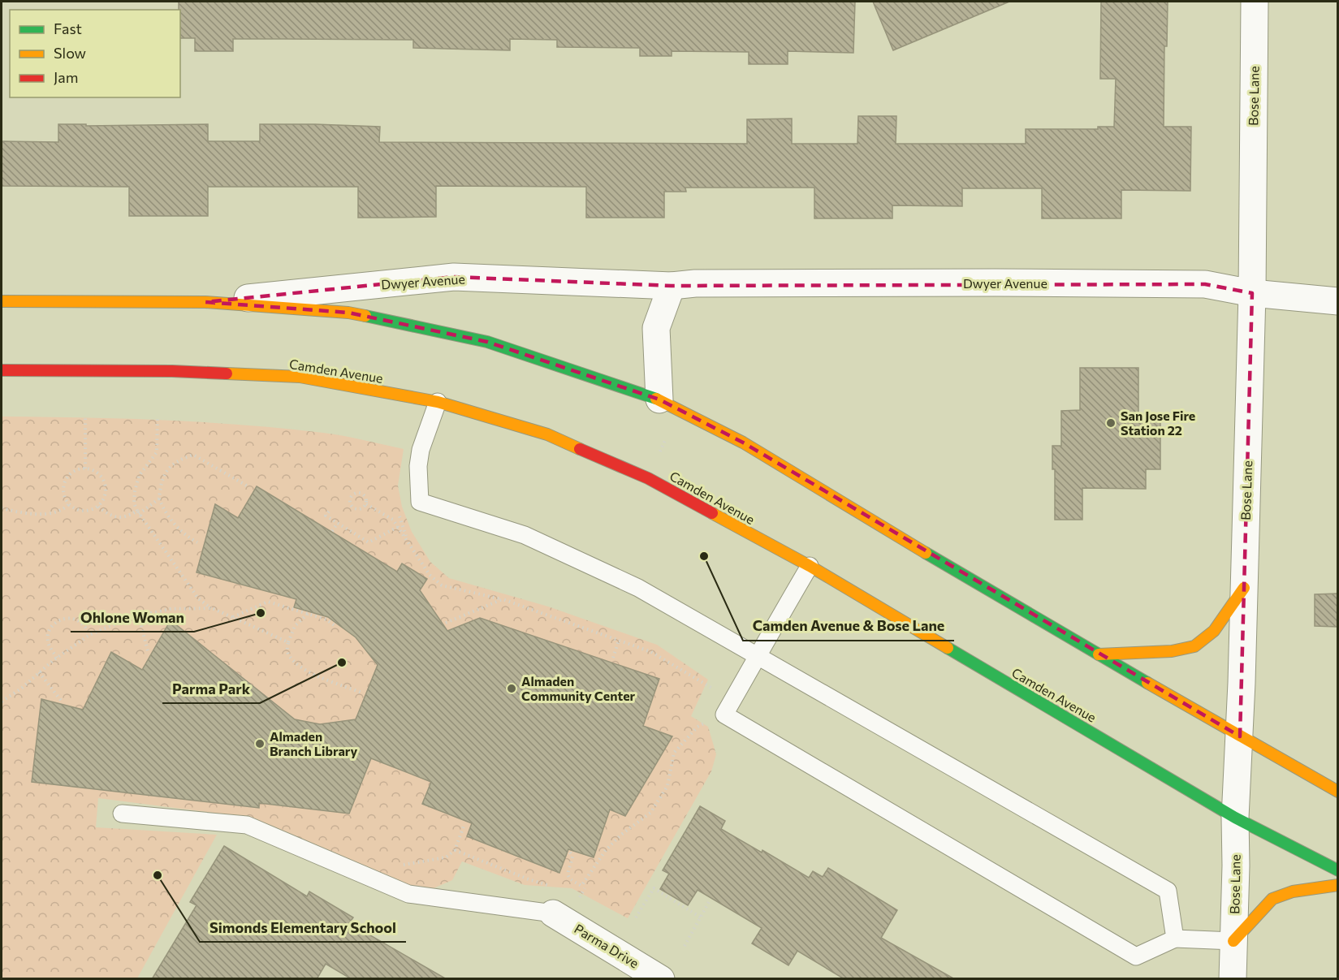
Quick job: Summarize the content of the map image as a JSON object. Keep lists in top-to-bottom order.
{
  "streets": {
    "main road": ["Camden Avenue"],
    "street": ["Bose Lane", "Dwyer Avenue", "Parma Drive"]
  },
  "crossings": [
    ["Bose Lane", "Dwyer Avenue"],
    ["Bose Lane", "Camden Avenue"]
  ],
  "places": [
    "San Jose Fire Station 22",
    "Camden Avenue & Bose Lane",
    "Ohlone Woman",
    "Parma Park",
    "Almaden Community Center",
    "Almaden Branch Library",
    "Simonds Elementary School"
  ],
  "legend": ["Fast", "Slow", "Jam"]
}
